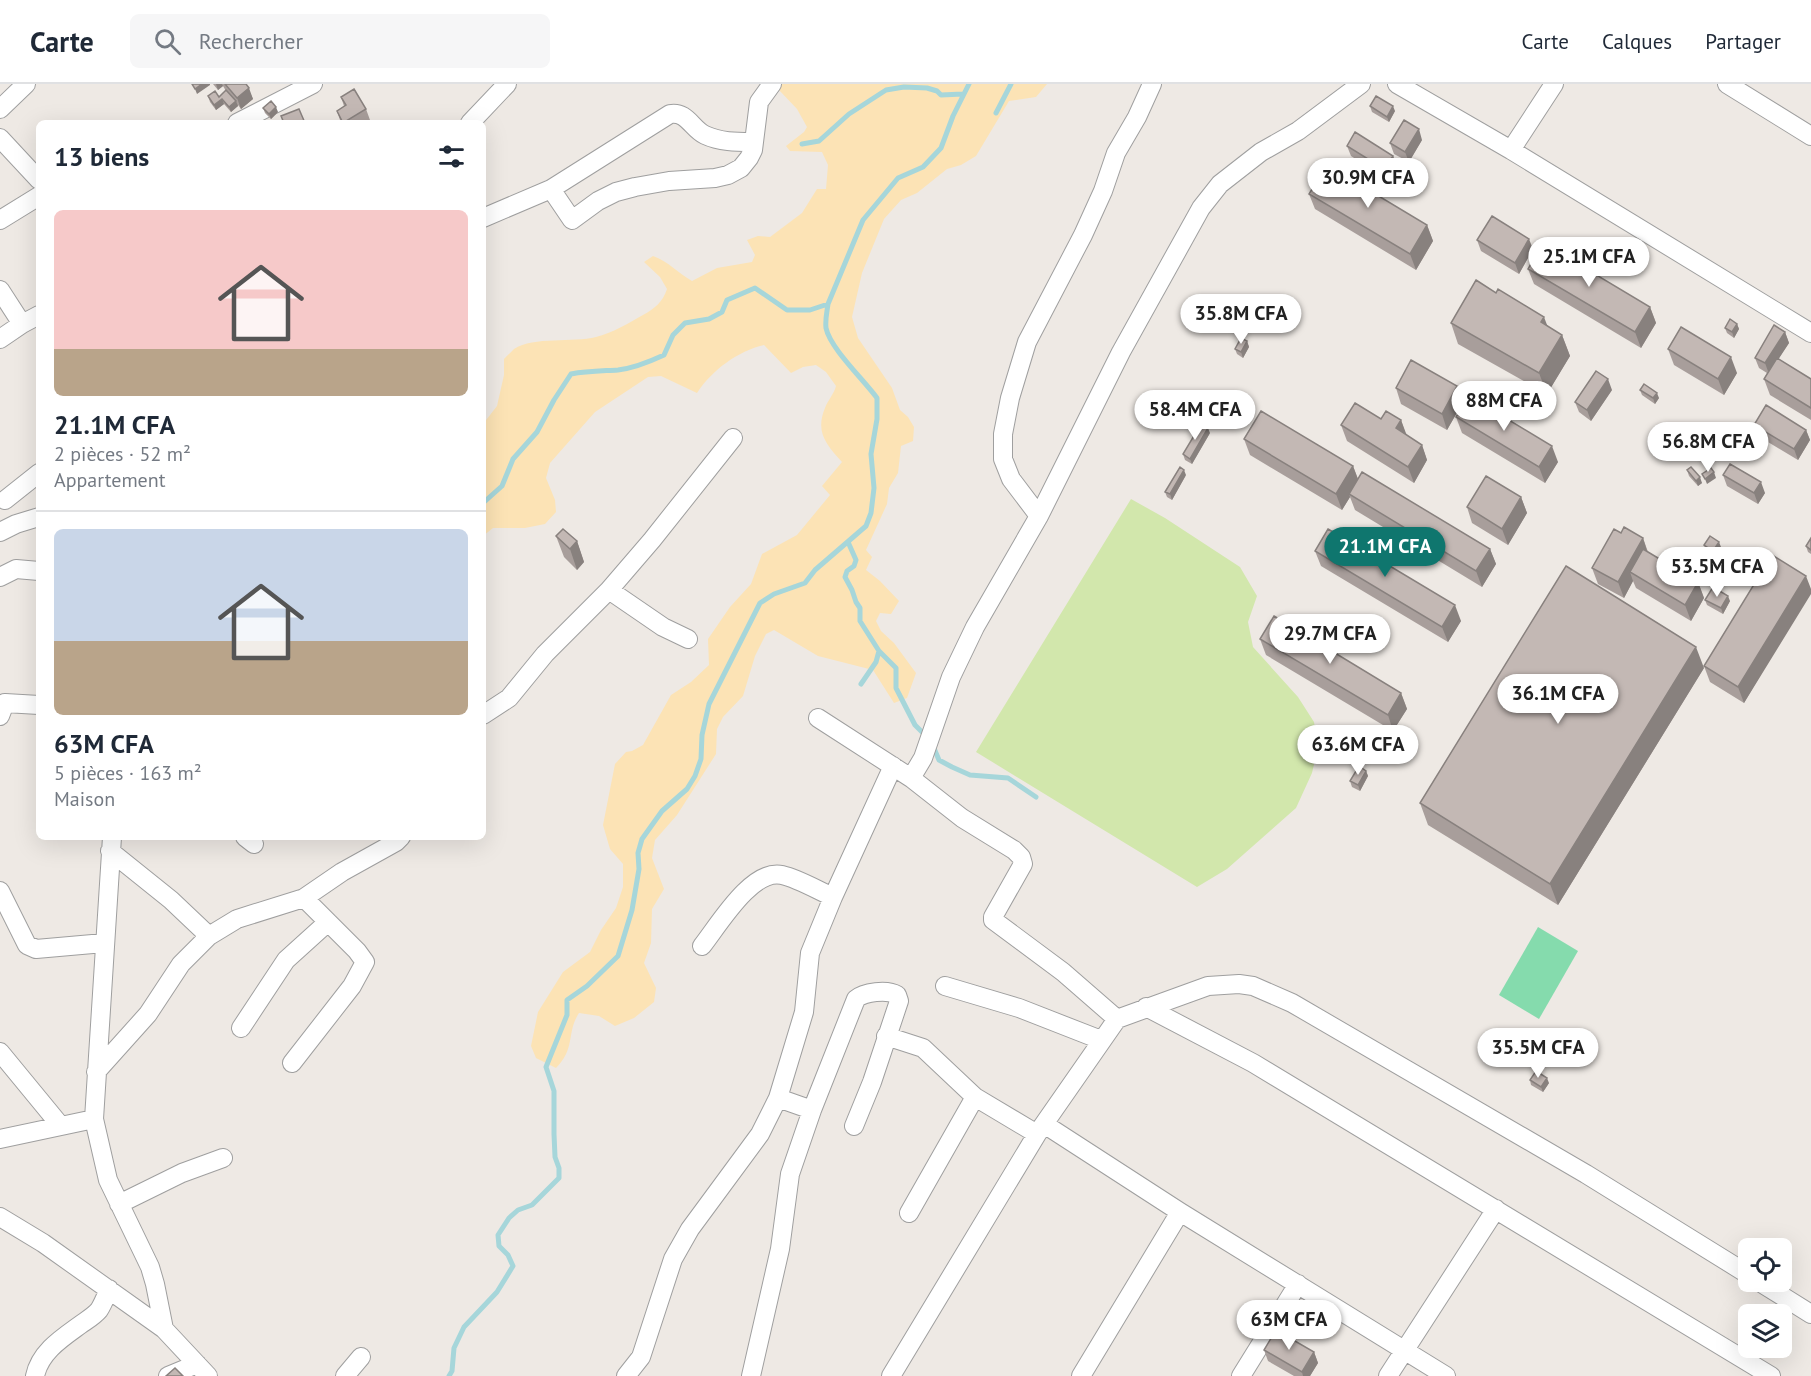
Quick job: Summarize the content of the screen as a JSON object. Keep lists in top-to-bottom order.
{
  "page": {
    "header": "Carte",
    "search": "Rechercher",
    "nav": ["Carte", "Calques", "Partager"],
    "heading": "13 biens",
    "price": [
      "30.9M CFA",
      "25.1M CFA",
      "35.8M CFA",
      "88M CFA",
      "58.4M CFA",
      "56.8M CFA",
      "21.1M CFA",
      "53.5M CFA",
      "29.7M CFA",
      "36.1M CFA",
      "63.6M CFA",
      "35.5M CFA",
      "63M CFA"
    ],
    "list": [
      {
        "name": "21.1M CFA",
        "note": "2 pièces · 52 m² · Appartement"
      },
      {
        "name": "63M CFA",
        "note": "5 pièces · 163 m² · Maison"
      }
    ]
  }
}
